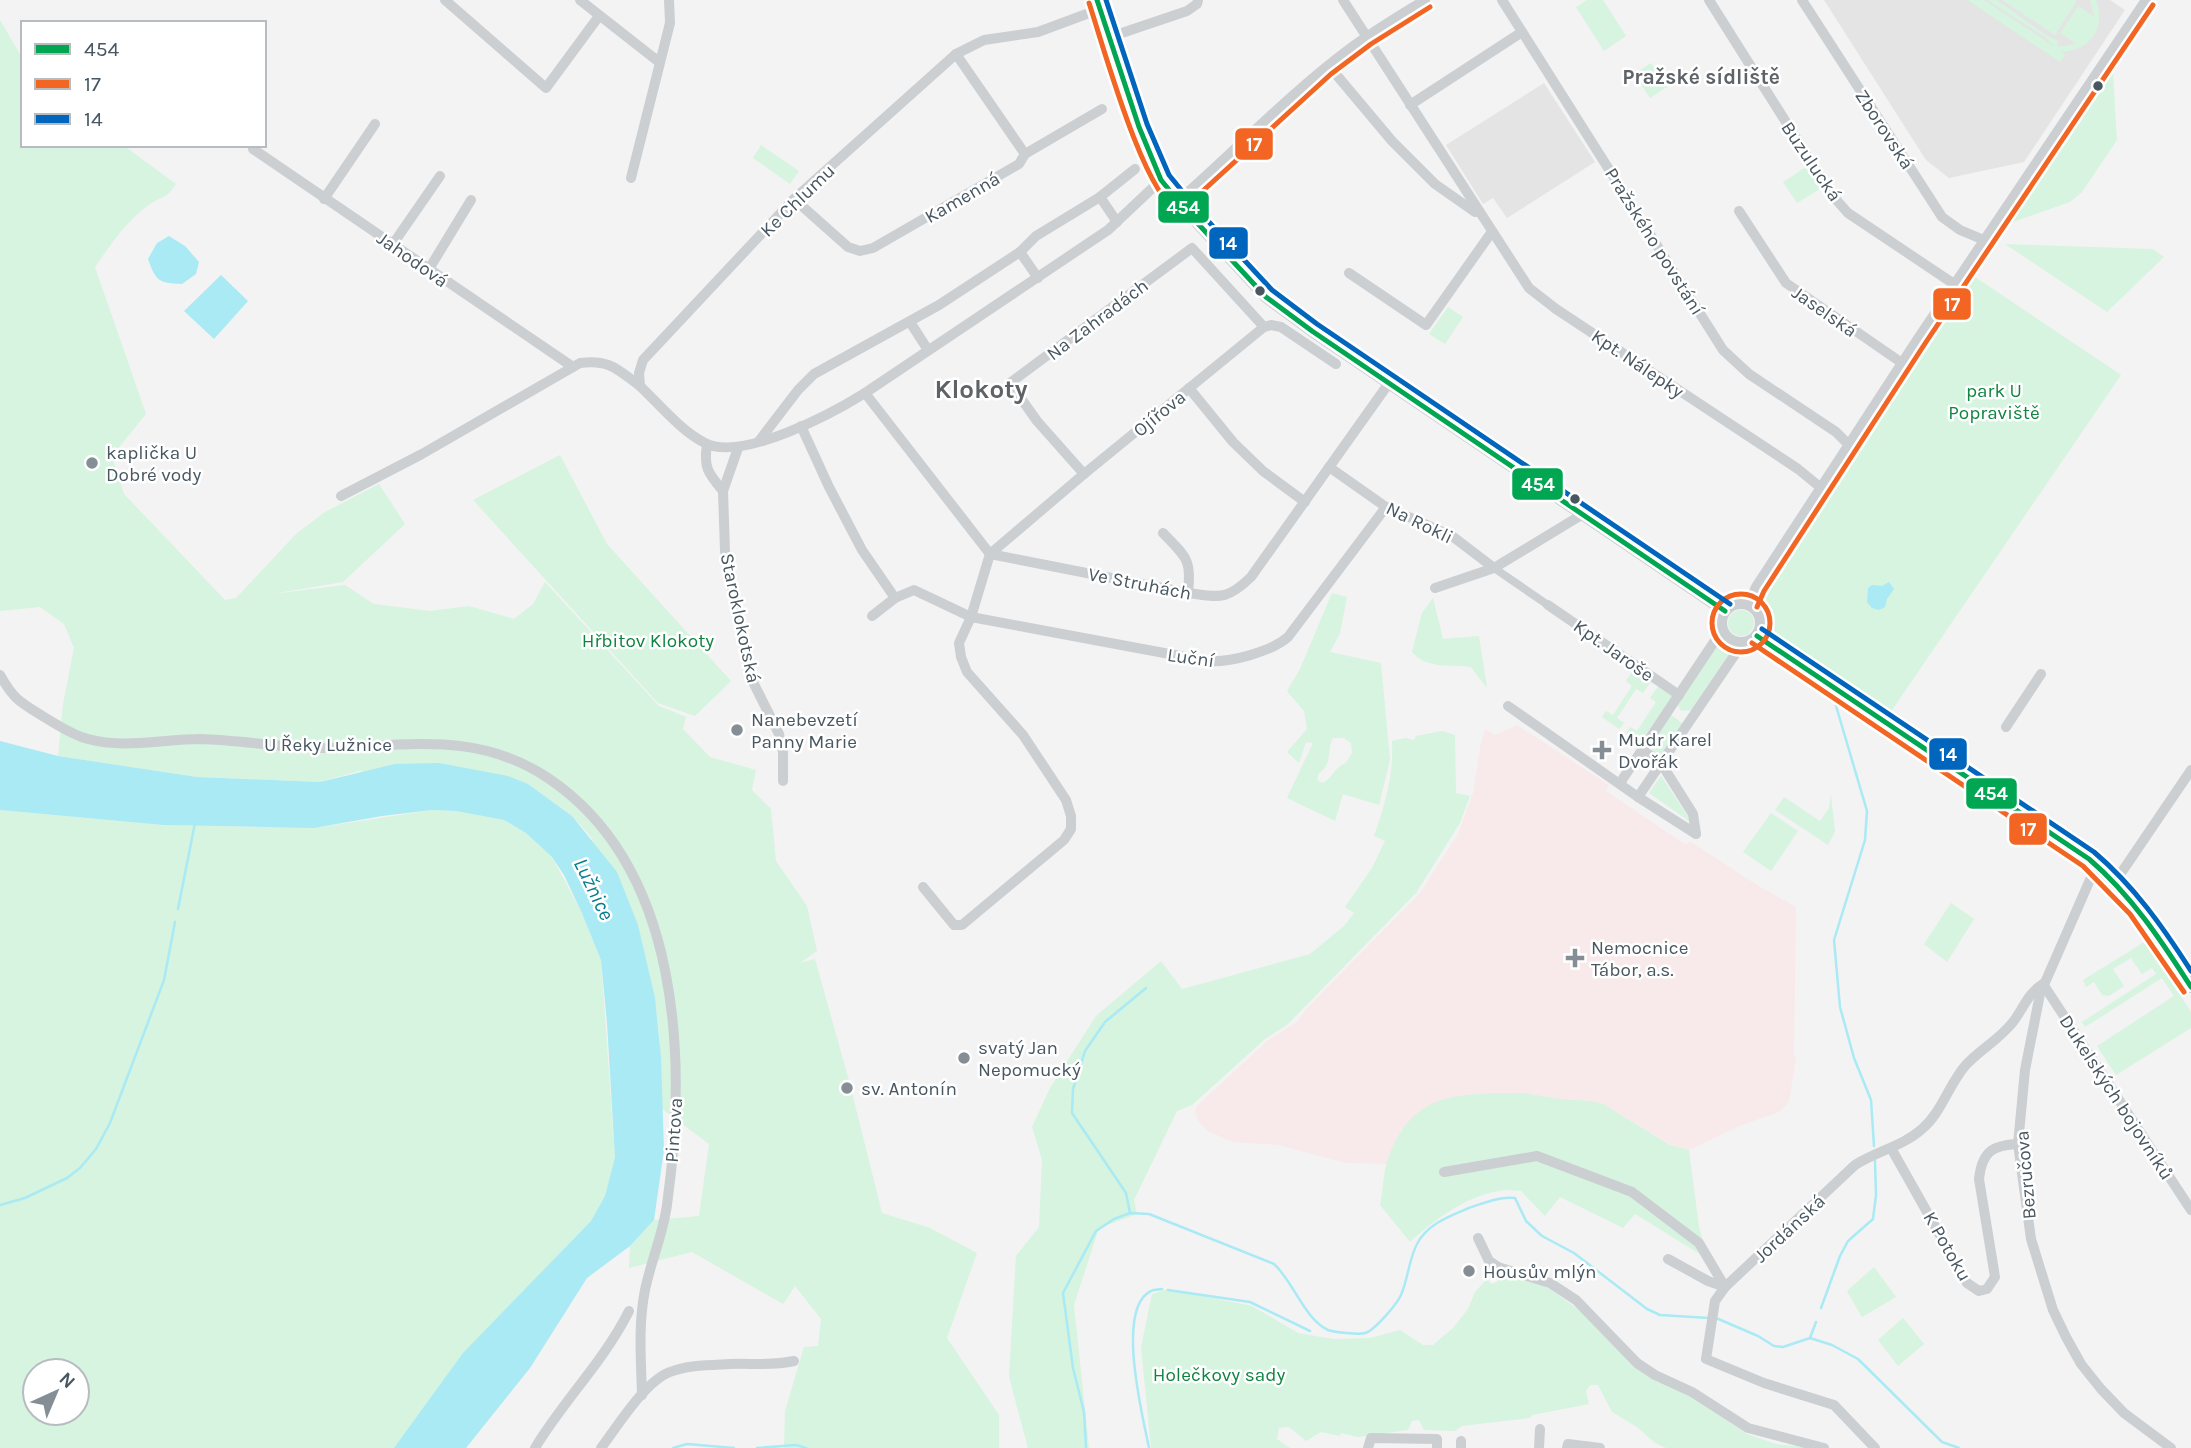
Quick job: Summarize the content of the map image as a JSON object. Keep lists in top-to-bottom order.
{
  "streets": {
    "street": [
      "Zborovská",
      "Buzulucká",
      "Kamenná",
      "Ke Chlumu",
      "Pražského povstání",
      "Jahodová",
      "Jaselská",
      "Na Zahradách",
      "Kpt. Nálepky",
      "Ojířova",
      "Na Rokli",
      "Ve Struhách",
      "Staroklokotská",
      "Kpt. Jaroše",
      "Luční",
      "U Řeky Lužnice",
      "Dukelských bojovníků",
      "Pintova",
      "Bezručova",
      "Jordánská",
      "K Potoku"
    ]
  },
  "crossings": [
    ["Kamenná", "Ke Chlumu"],
    ["Na Zahradách", "Ojířova"],
    ["Ojířova", "Ve Struhách"],
    ["Na Rokli", "Ve Struhách"],
    ["Na Rokli", "Luční"],
    ["U Řeky Lužnice", "Pintova"],
    ["Dukelských bojovníků", "Bezručova"],
    ["Dukelských bojovníků", "Jordánská"],
    ["Bezručova", "Jordánská"],
    ["Bezručova", "K Potoku"],
    ["Jordánská", "K Potoku"]
  ],
  "districts": ["Pražské sídliště", "Klokoty"],
  "water": ["Lužnice"],
  "parks": ["park U Popraviště", "Hřbitov Klokoty", "Holečkovy sady"],
  "places": {
    "other": [
      "kaplička U Dobré vody",
      "Nanebevzetí Panny Marie",
      "svatý Jan Nepomucký",
      "sv. Antonín",
      "Housův mlýn"
    ],
    "health": ["Mudr Karel Dvořák", "Nemocnice Tábor, a.s."]
  },
  "lines": ["transit line 454", "transit line 14", "transit line 17"],
  "legend": ["454", "17", "14"],
  "north": "top right"
}
